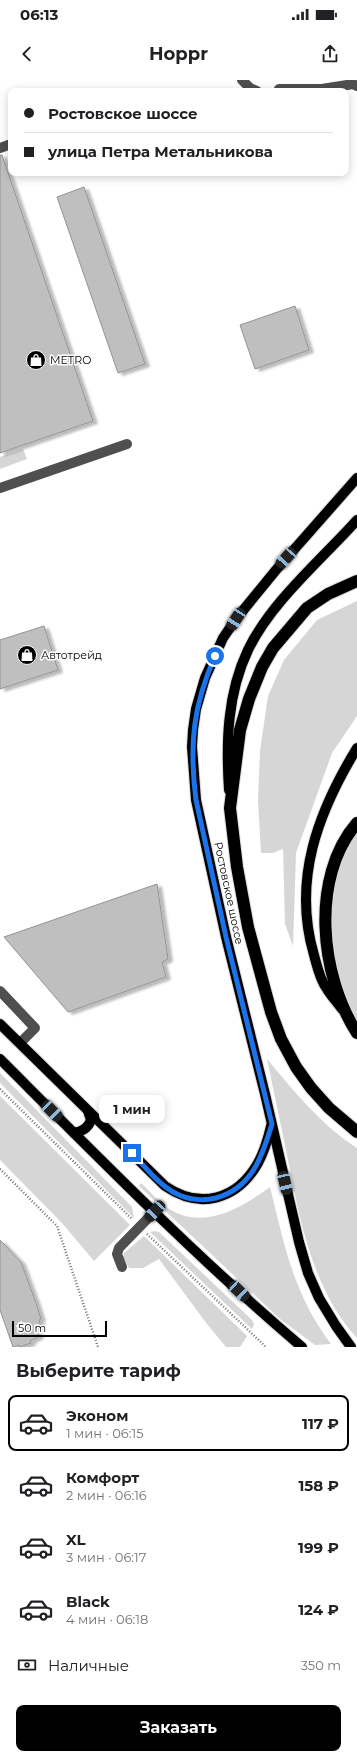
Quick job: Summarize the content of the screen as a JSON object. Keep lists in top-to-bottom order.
{
  "streets": {
    "main road": ["Ростовское шоссе"]
  },
  "places": {
    "shop": ["METRO", "Автотрейд"]
  },
  "scale_bar": "50 m",
  "page": {
    "status": "06:13",
    "header": "Hoppr",
    "banner": ["Ростовское шоссе", "улица Петра Метальникова"],
    "bubble": "1 мин",
    "scale": "50 m",
    "heading": "Выберите тариф",
    "list": [
      {
        "name": "Эконом",
        "note": "1 мин · 06:15",
        "value": "117 ₽"
      },
      {
        "name": "Комфорт",
        "note": "2 мин · 06:16",
        "value": "158 ₽"
      },
      {
        "name": "XL",
        "note": "3 мин · 06:17",
        "value": "199 ₽"
      },
      {
        "name": "Black",
        "note": "4 мин · 06:18",
        "value": "124 ₽"
      }
    ],
    "pay": ["Наличные", "350 m"],
    "buttons": "Заказать"
  }
}
